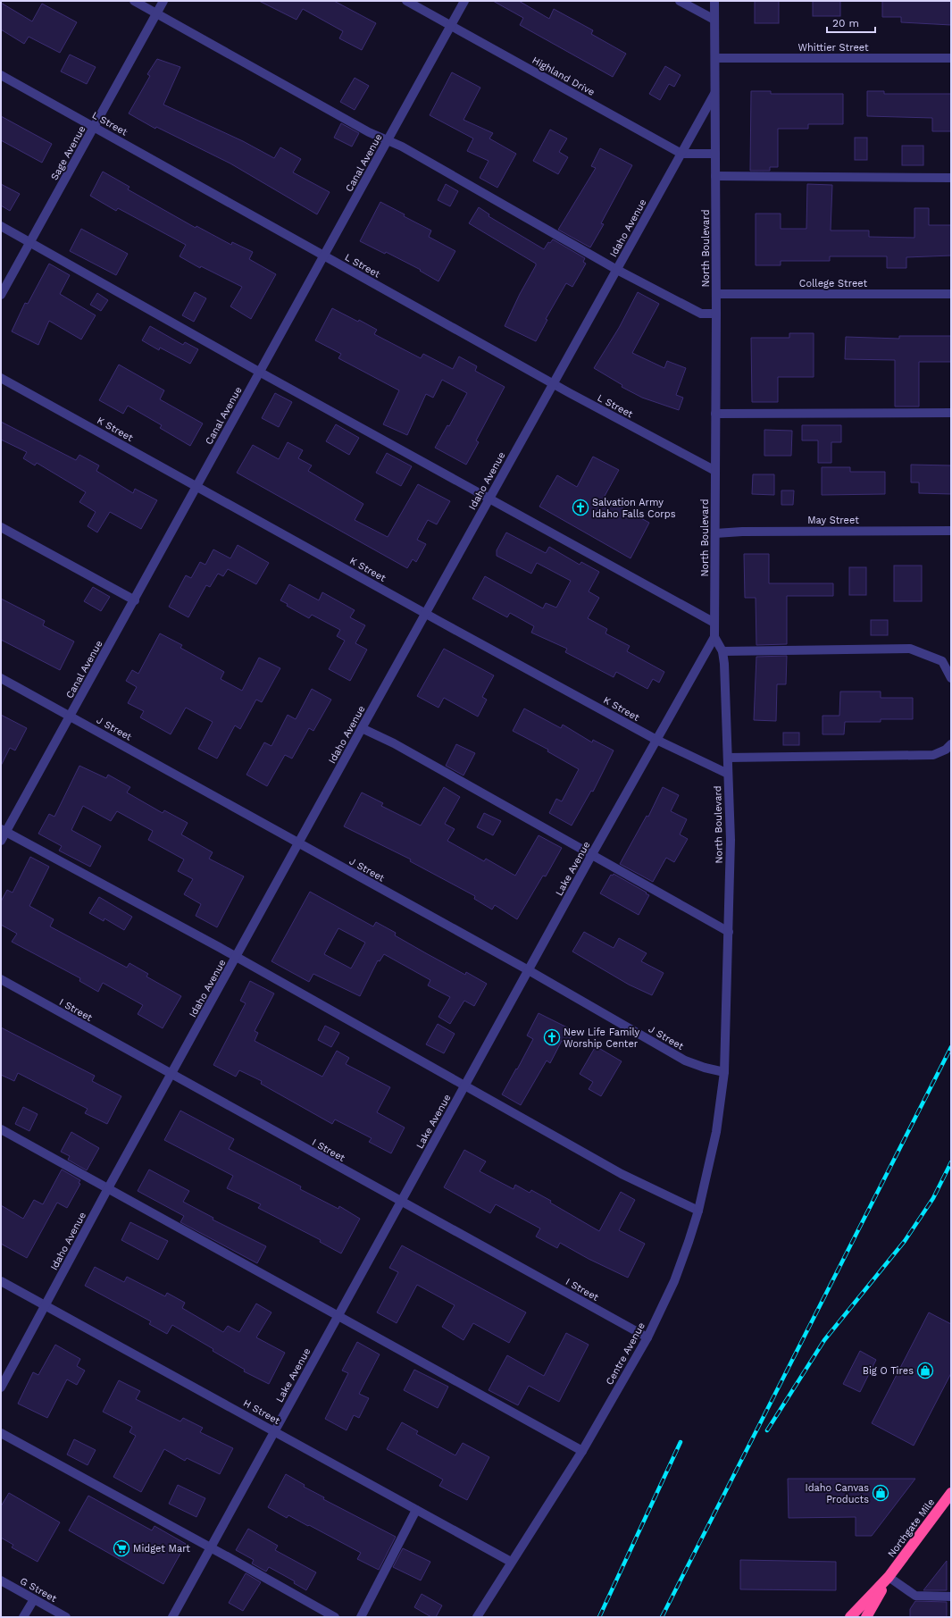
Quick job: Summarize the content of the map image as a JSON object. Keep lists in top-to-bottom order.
{
  "streets": {
    "highway": ["Northgate Mile"],
    "street": [
      "Whittier Street",
      "Highland Drive",
      "L Street",
      "Sage Avenue",
      "Canal Avenue",
      "Idaho Avenue",
      "North Boulevard",
      "College Street",
      "K Street",
      "May Street",
      "J Street",
      "Lake Avenue",
      "I Street",
      "Centre Avenue",
      "H Street",
      "G Street"
    ]
  },
  "crossings": [
    ["Whittier Street", "North Boulevard"],
    ["Highland Drive", "Canal Avenue"],
    ["Highland Drive", "Idaho Avenue"],
    ["Highland Drive", "North Boulevard"],
    ["L Street", "Sage Avenue"],
    ["L Street", "Canal Avenue"],
    ["L Street", "Idaho Avenue"],
    ["L Street", "North Boulevard"],
    ["Canal Avenue", "K Street"],
    ["Canal Avenue", "J Street"],
    ["Idaho Avenue", "North Boulevard"],
    ["Idaho Avenue", "K Street"],
    ["Idaho Avenue", "J Street"],
    ["Idaho Avenue", "I Street"],
    ["Idaho Avenue", "H Street"],
    ["North Boulevard", "College Street"],
    ["North Boulevard", "K Street"],
    ["North Boulevard", "May Street"],
    ["North Boulevard", "J Street"],
    ["North Boulevard", "Lake Avenue"],
    ["North Boulevard", "Centre Avenue"],
    ["K Street", "Lake Avenue"],
    ["J Street", "Lake Avenue"],
    ["J Street", "Centre Avenue"],
    ["Lake Avenue", "I Street"],
    ["Lake Avenue", "H Street"],
    ["I Street", "Centre Avenue"],
    ["Centre Avenue", "H Street"]
  ],
  "places": {
    "church": ["Salvation Army Idaho Falls Corps", "New Life Family Worship Center"],
    "shop": ["Big O Tires", "Idaho Canvas Products"],
    "supermarket": ["Midget Mart"]
  },
  "scale_bar": "20 m"
}
